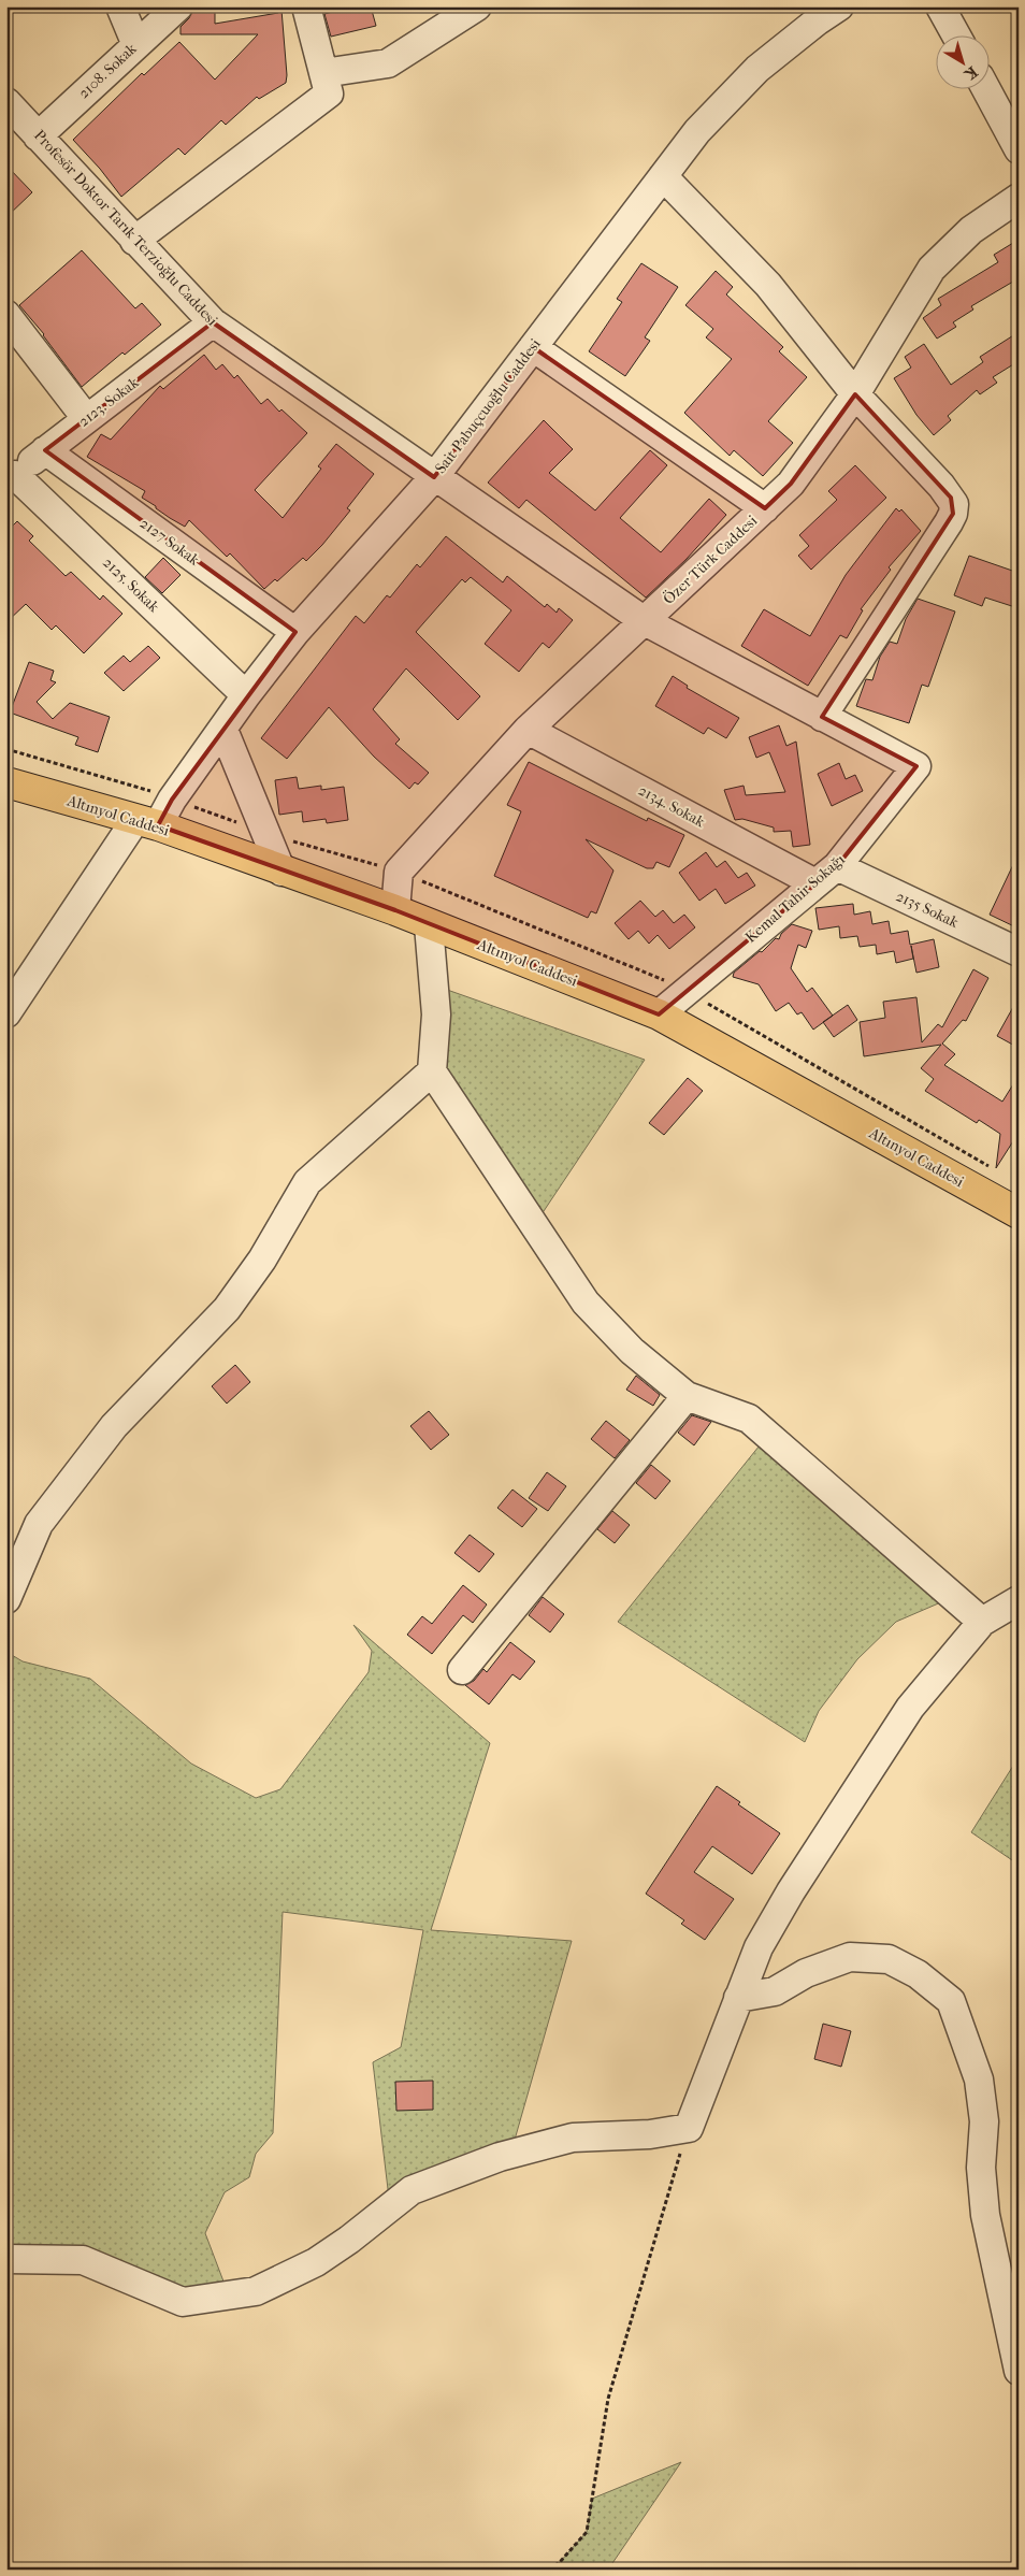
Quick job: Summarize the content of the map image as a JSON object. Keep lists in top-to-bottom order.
{
  "streets": {
    "main road": ["Altınyol Caddesi"],
    "street": [
      "2108. Sokak",
      "Profesör Doktor Tarık Terzioğlu Caddesi",
      "2123. Sokak",
      "Sait Pabuçcuoğlu Caddesi",
      "2127 Sokak",
      "Özer Türk Caddesi",
      "2125. Sokak",
      "2134. Sokak",
      "Kemal Tahir Sokağı",
      "2135 Sokak"
    ]
  },
  "crossings": [
    ["2108. Sokak", "Profesör Doktor Tarık Terzioğlu Caddesi"],
    ["Profesör Doktor Tarık Terzioğlu Caddesi", "2123. Sokak"],
    ["Profesör Doktor Tarık Terzioğlu Caddesi", "Sait Pabuçcuoğlu Caddesi"],
    ["Profesör Doktor Tarık Terzioğlu Caddesi", "Özer Türk Caddesi"],
    ["Profesör Doktor Tarık Terzioğlu Caddesi", "Kemal Tahir Sokağı"],
    ["2123. Sokak", "2127 Sokak"],
    ["2123. Sokak", "2125. Sokak"],
    ["Sait Pabuçcuoğlu Caddesi", "2127 Sokak"],
    ["Sait Pabuçcuoğlu Caddesi", "2125. Sokak"],
    ["Sait Pabuçcuoğlu Caddesi", "Altınyol Caddesi"],
    ["Özer Türk Caddesi", "2134. Sokak"],
    ["Özer Türk Caddesi", "Altınyol Caddesi"],
    ["2134. Sokak", "Kemal Tahir Sokağı"],
    ["2134. Sokak", "2135 Sokak"],
    ["Altınyol Caddesi", "Kemal Tahir Sokağı"],
    ["Kemal Tahir Sokağı", "2135 Sokak"]
  ],
  "north": "bottom right"
}
